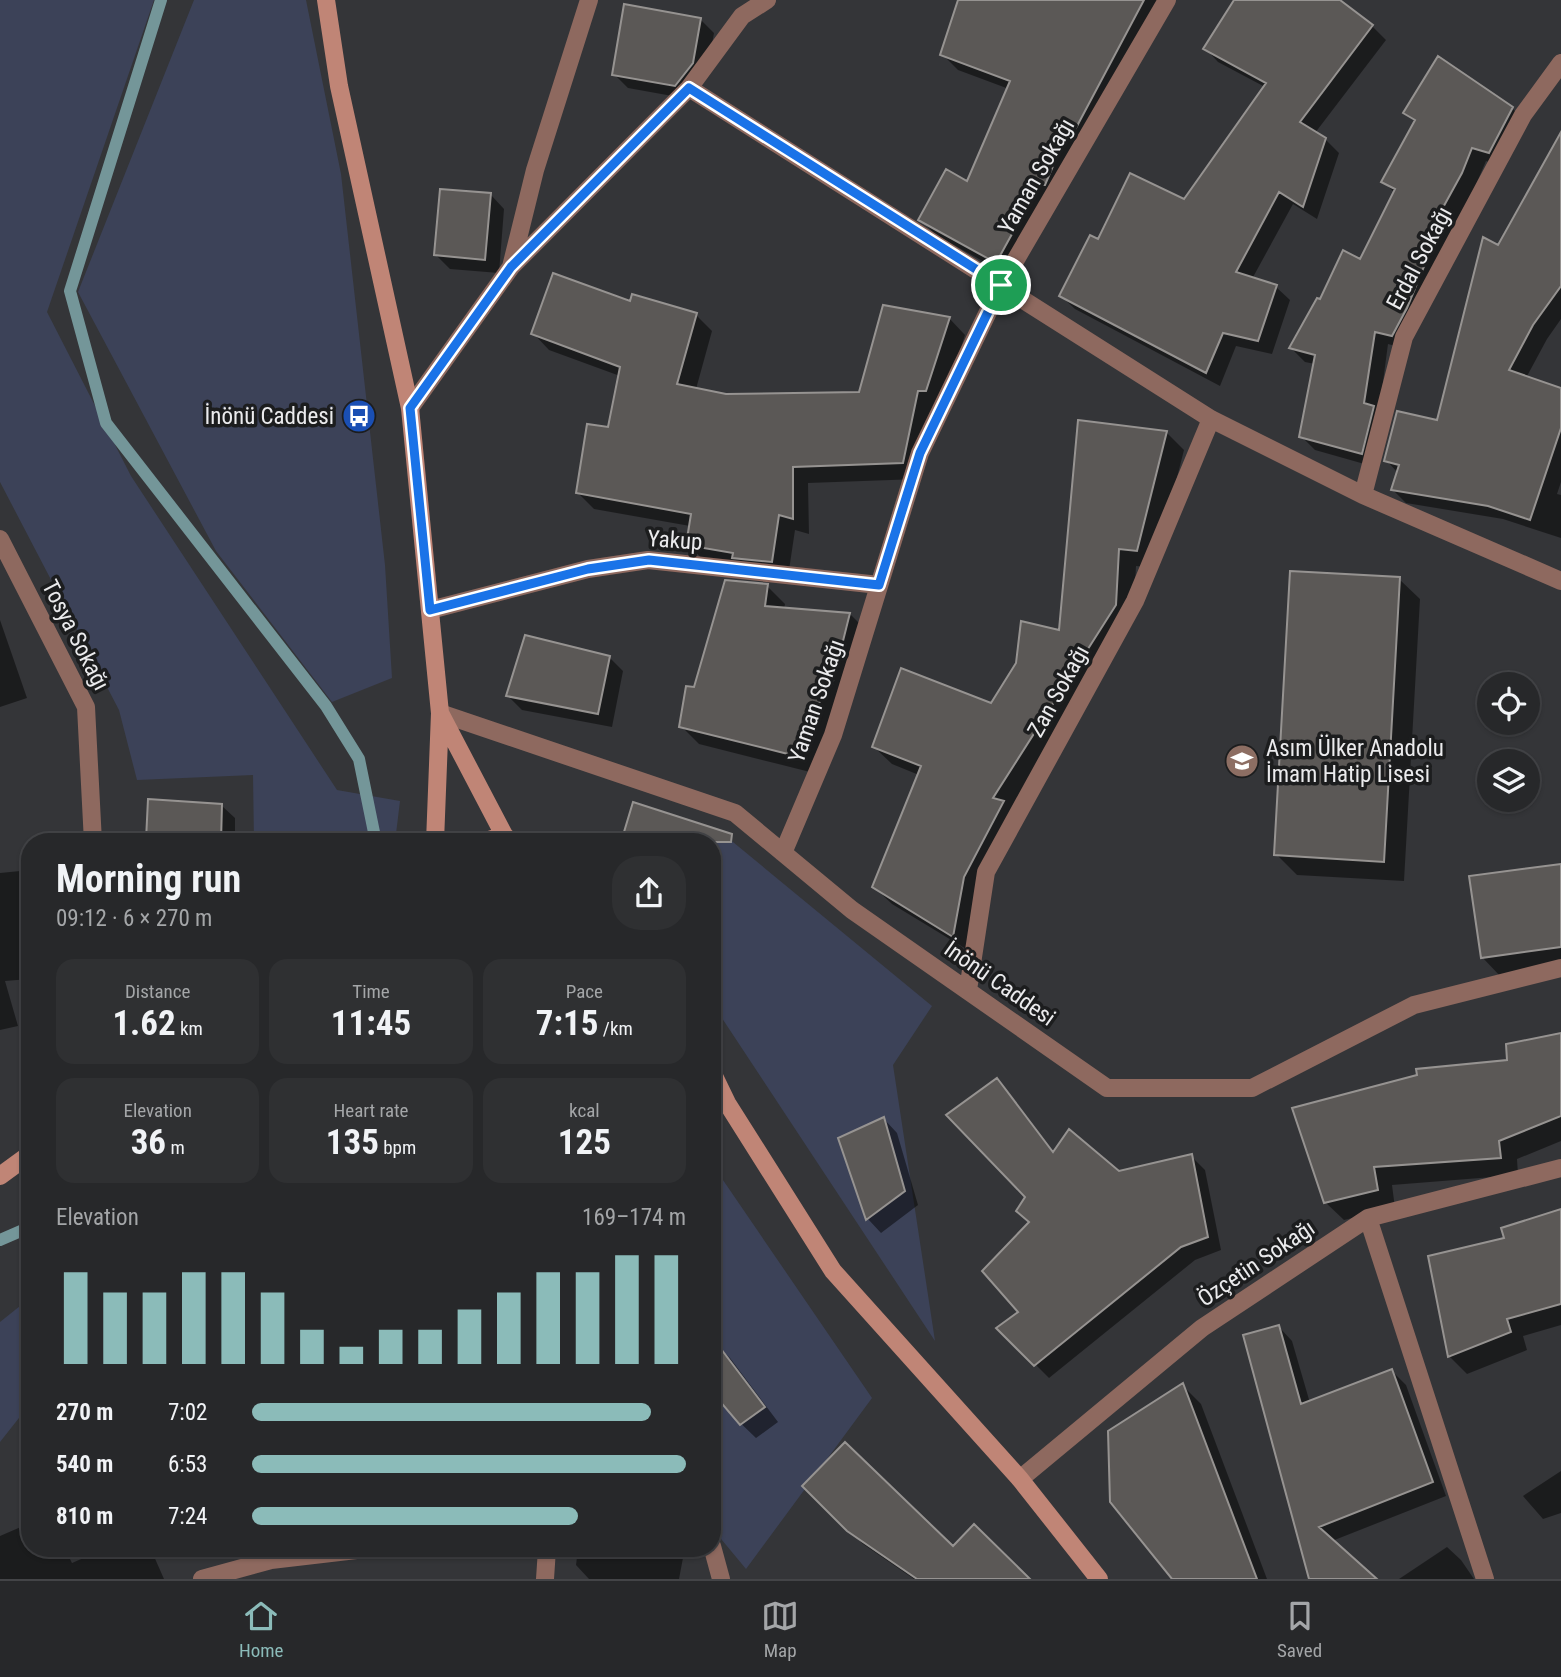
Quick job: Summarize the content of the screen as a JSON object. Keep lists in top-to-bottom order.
{
  "streets": {
    "street": [
      "Yaman Sokağı",
      "Erdal Sokağı",
      "Yakup",
      "Tosya Sokağı",
      "Zan Sokağı",
      "İnönü Caddesi",
      "Özçetin Sokağı"
    ]
  },
  "crossings": [
    ["Yaman Sokağı", "Yakup"],
    ["Yaman Sokağı", "İnönü Caddesi"],
    ["Zan Sokağı", "İnönü Caddesi"]
  ],
  "places": {
    "bus stop": ["İnönü Caddesi"],
    "school or university": ["Asım Ülker Anadolu İmam Hatip Lisesi"]
  },
  "page": {
    "heading": ["Morning run", "09:12 · 6 × 270 m"],
    "stats": [
      ["Distance", "1.62 km"],
      ["Time", "11:45"],
      ["Pace", "7:15 /km"],
      ["Elevation", "36 m"],
      ["Heart rate", "135 bpm"],
      ["kcal", "125"]
    ],
    "chart": ["Elevation", "169–174 m"],
    "list": [
      {
        "name": "270 m",
        "note": "7:02"
      },
      {
        "name": "540 m",
        "note": "6:53"
      },
      {
        "name": "810 m",
        "note": "7:24"
      }
    ],
    "tabs": ["Home", "Map", "Saved"]
  }
}
